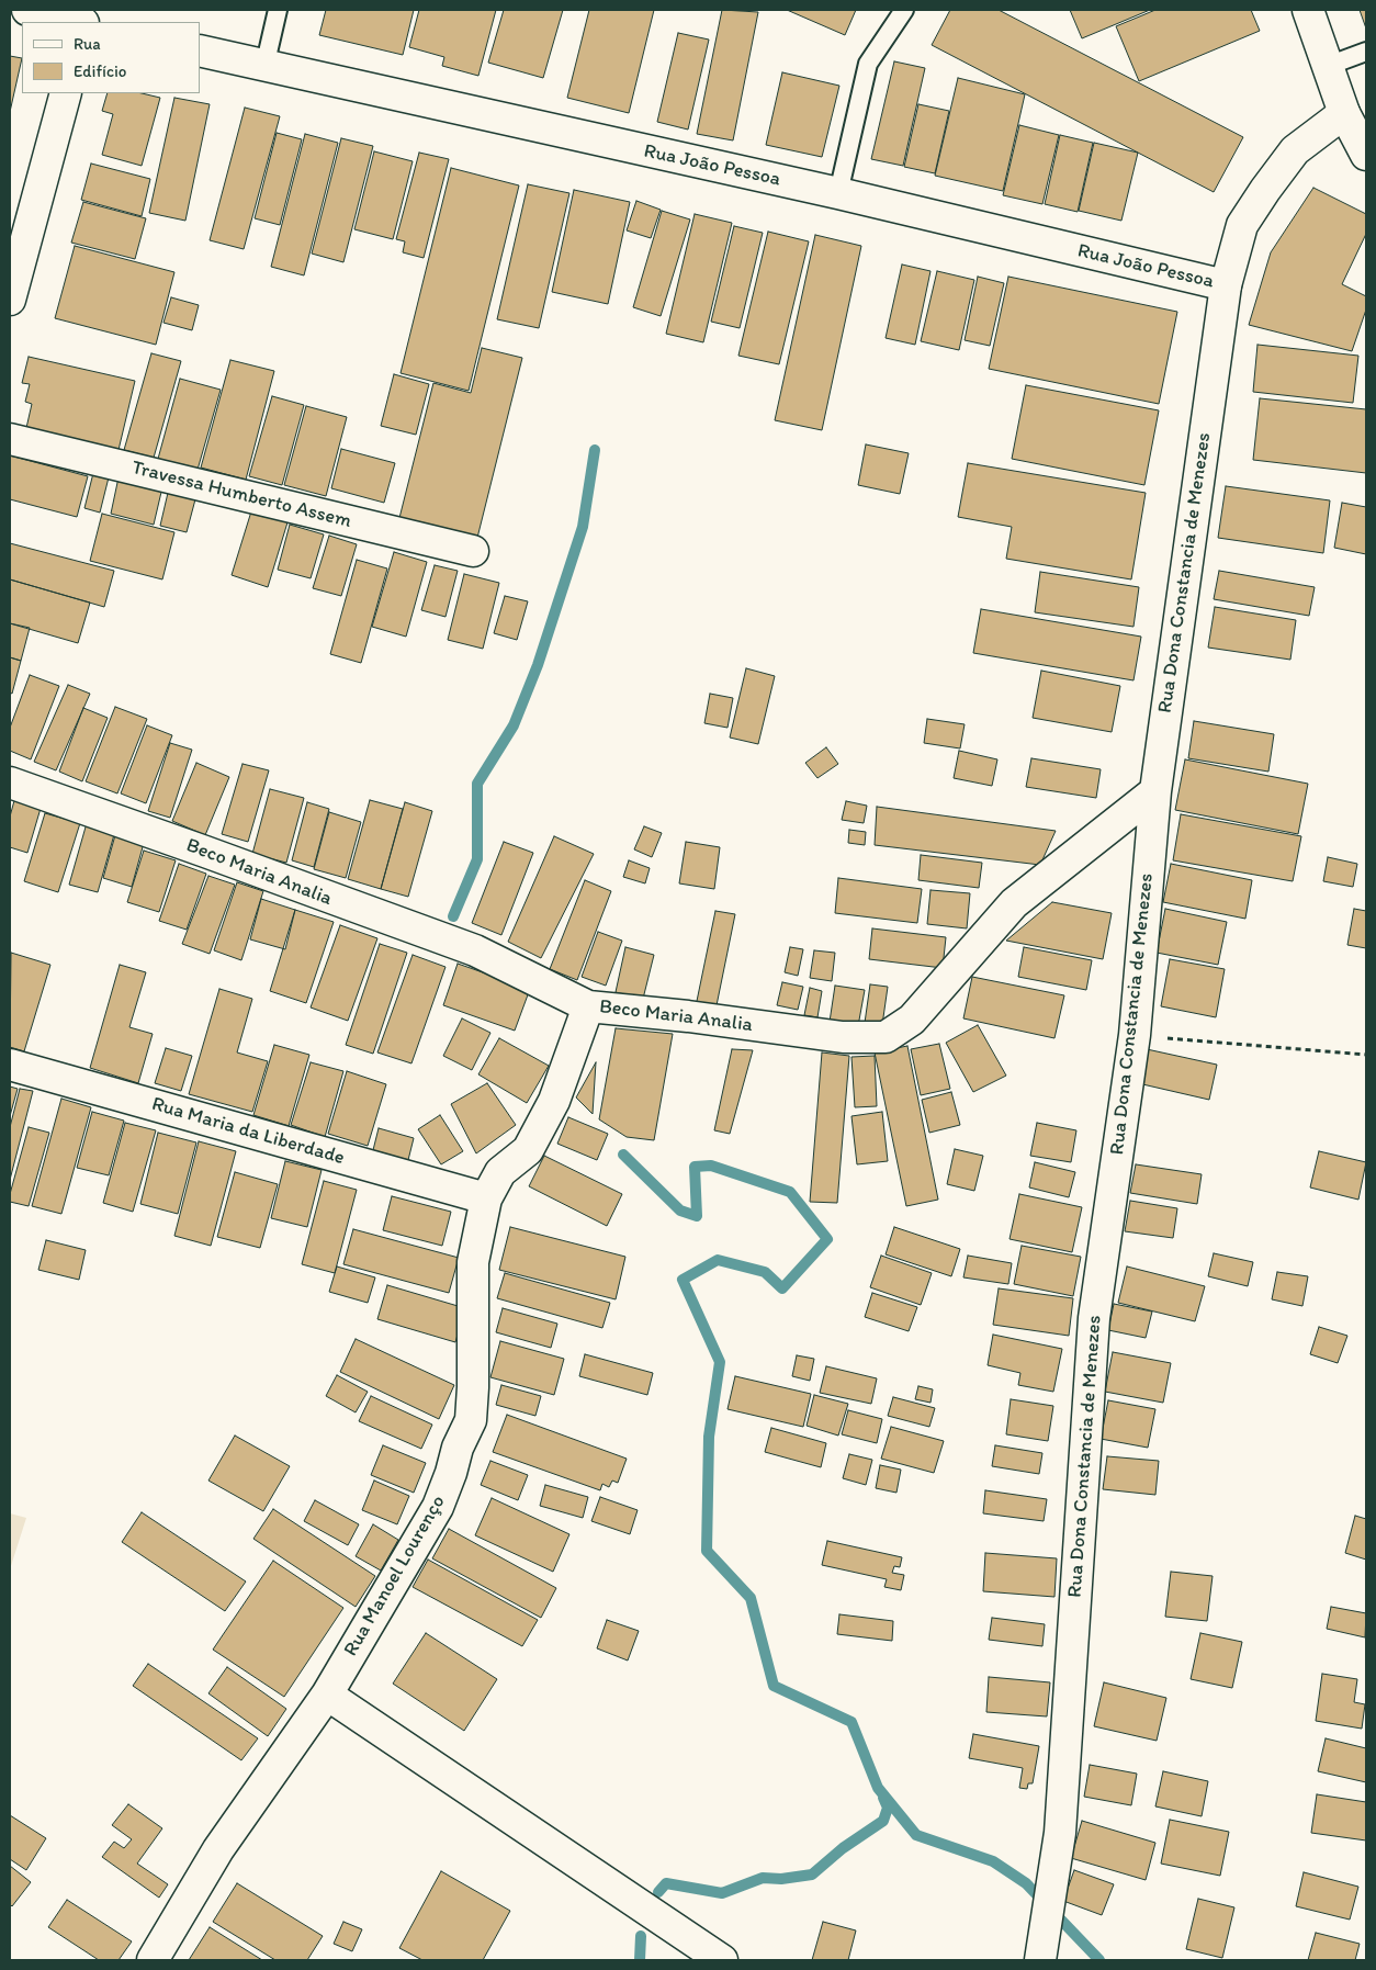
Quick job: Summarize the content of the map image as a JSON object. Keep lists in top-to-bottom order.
{
  "streets": {
    "street": [
      "Rua João Pessoa",
      "Travessa Humberto Assem",
      "Rua Dona Constancia de Menezes",
      "Beco Maria Analia",
      "Rua Maria da Liberdade",
      "Rua Manoel Lourenço"
    ]
  },
  "crossings": [
    ["Rua João Pessoa", "Rua Dona Constancia de Menezes"],
    ["Rua Dona Constancia de Menezes", "Beco Maria Analia"],
    ["Beco Maria Analia", "Rua Manoel Lourenço"],
    ["Rua Maria da Liberdade", "Rua Manoel Lourenço"]
  ],
  "legend": ["Rua", "Edifício"]
}
